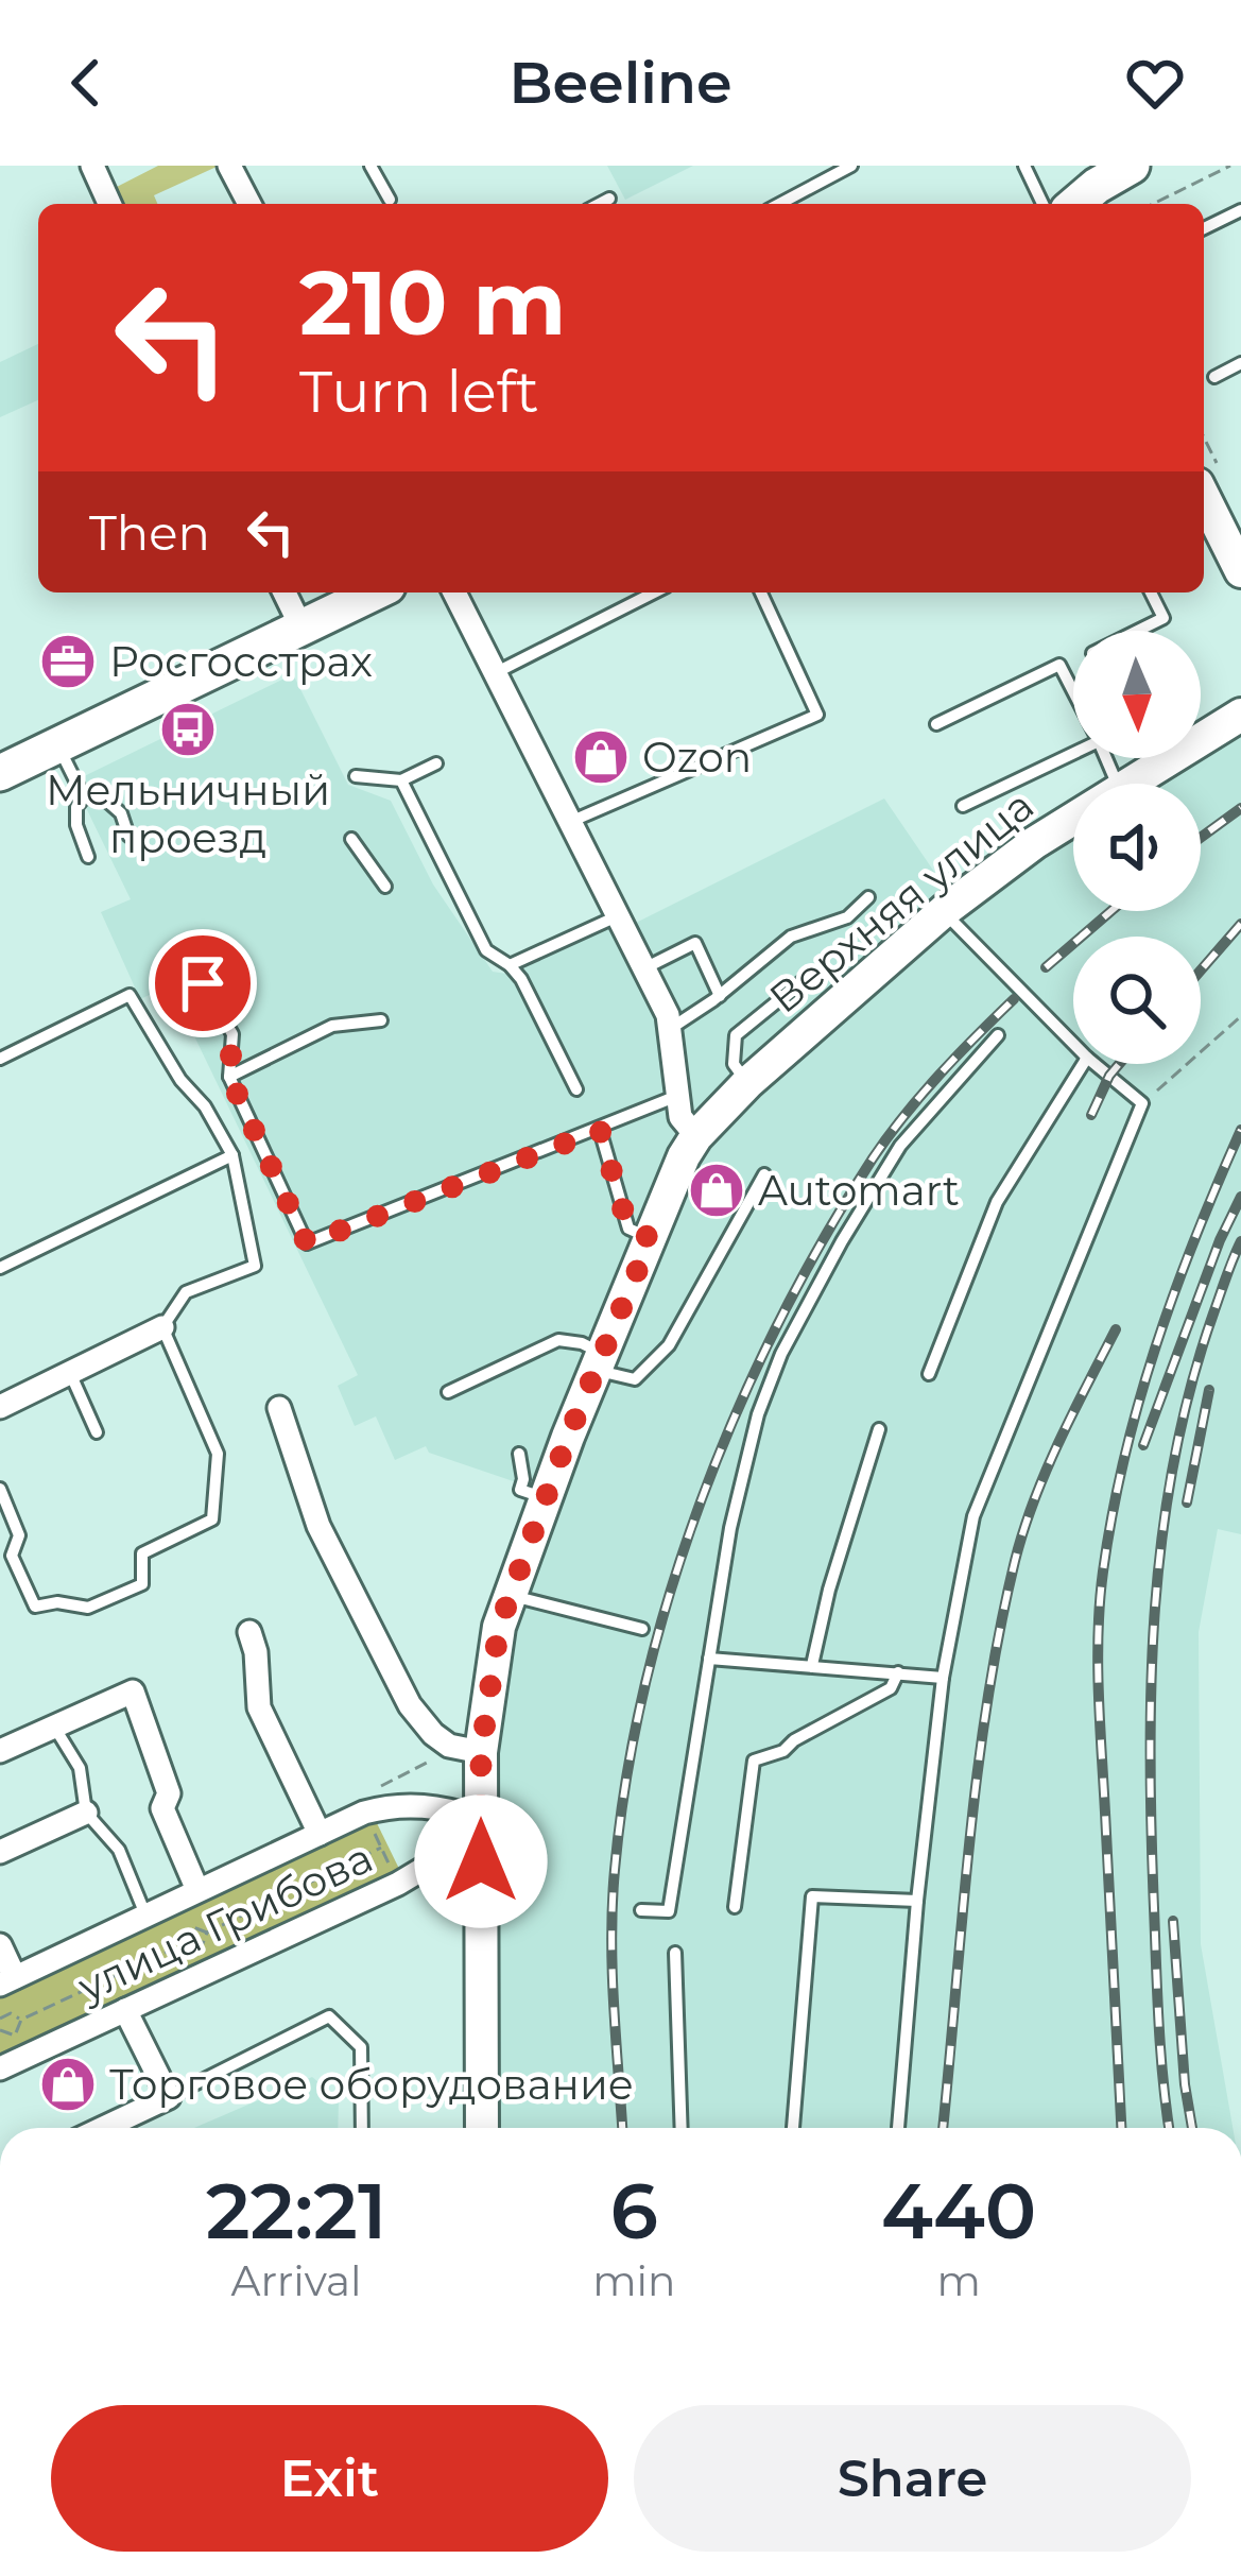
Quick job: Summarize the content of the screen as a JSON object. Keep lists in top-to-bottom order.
{
  "streets": {
    "main road": ["Верхняя улица"],
    "street": ["улица Грибова"]
  },
  "crossings": [
    ["Верхняя улица", "улица Грибова"]
  ],
  "places": {
    "office": ["Росгосстрах"],
    "bus stop": ["Мельничный проезд"],
    "shop": ["Ozon", "Automart", "Торговое оборудование"]
  },
  "north": "bottom",
  "page": {
    "header": "Beeline",
    "turn": ["210 m", "Turn left"],
    "then": "Then",
    "eta": [
      "22:21",
      "Arrival",
      "6",
      "min",
      "440",
      "m"
    ],
    "buttons": ["Exit", "Share"]
  }
}
